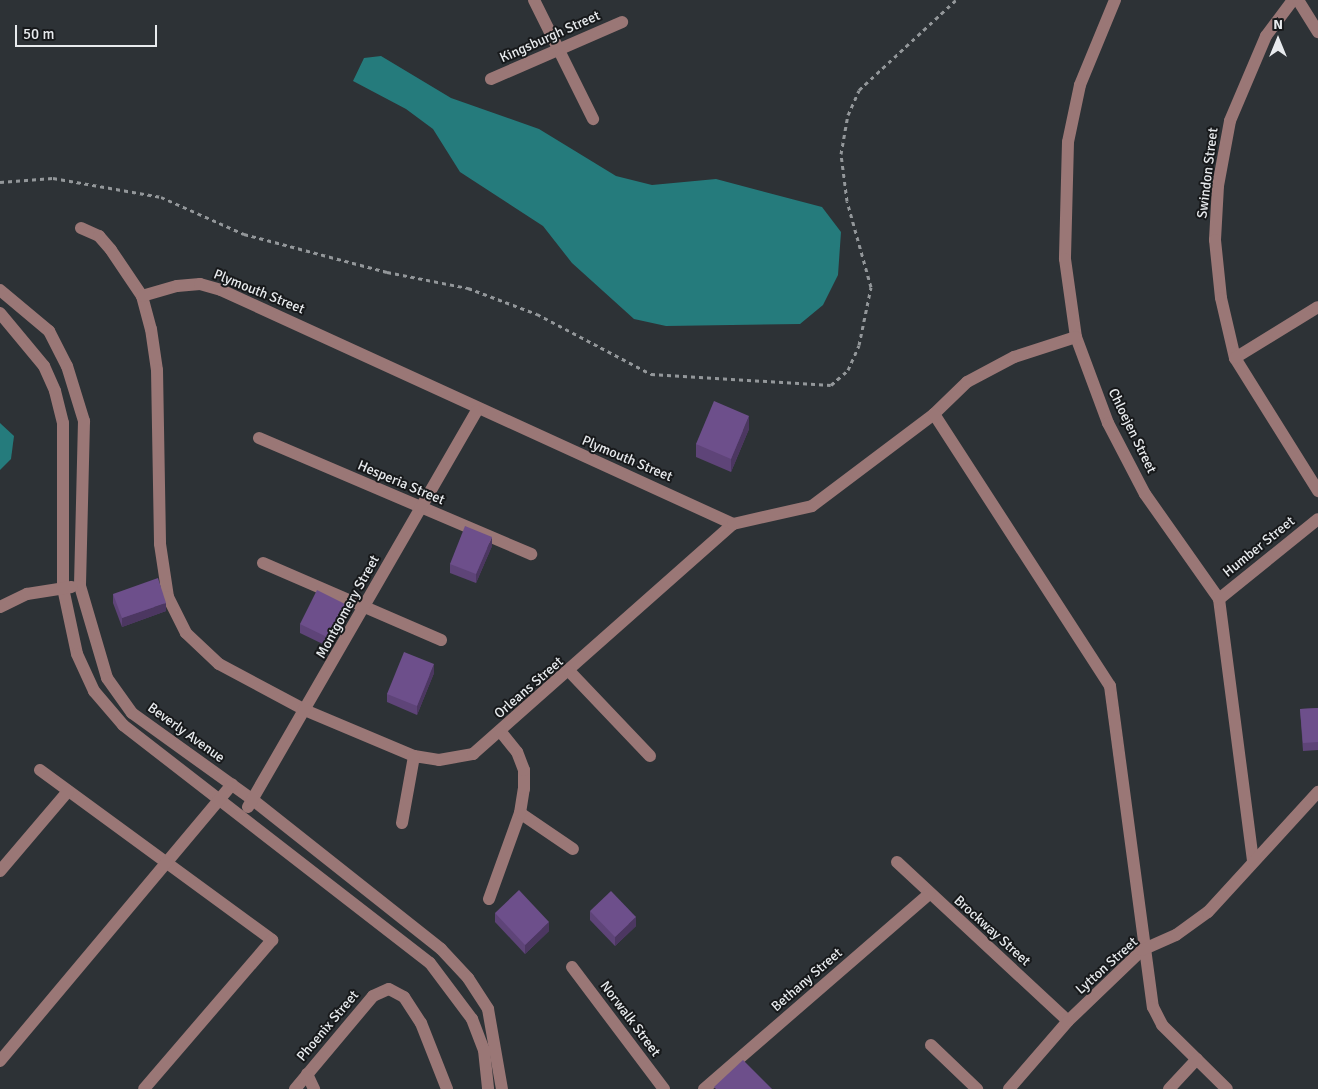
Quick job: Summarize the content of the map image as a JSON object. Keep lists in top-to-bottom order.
{
  "streets": {
    "street": [
      "Kingsburgh Street",
      "Swindon Street",
      "Plymouth Street",
      "Chloejen Street",
      "Hesperia Street",
      "Humber Street",
      "Montgomery Street",
      "Orleans Street",
      "Beverly Avenue",
      "Brockway Street",
      "Lytton Street",
      "Bethany Street",
      "Norwalk Street",
      "Phoenix Street"
    ]
  },
  "crossings": [
    ["Plymouth Street", "Montgomery Street"],
    ["Plymouth Street", "Orleans Street"],
    ["Chloejen Street", "Humber Street"],
    ["Chloejen Street", "Lytton Street"],
    ["Hesperia Street", "Montgomery Street"],
    ["Montgomery Street", "Orleans Street"],
    ["Montgomery Street", "Beverly Avenue"],
    ["Brockway Street", "Lytton Street"],
    ["Brockway Street", "Bethany Street"]
  ],
  "scale_bar": "50 m",
  "north": "top"
}
